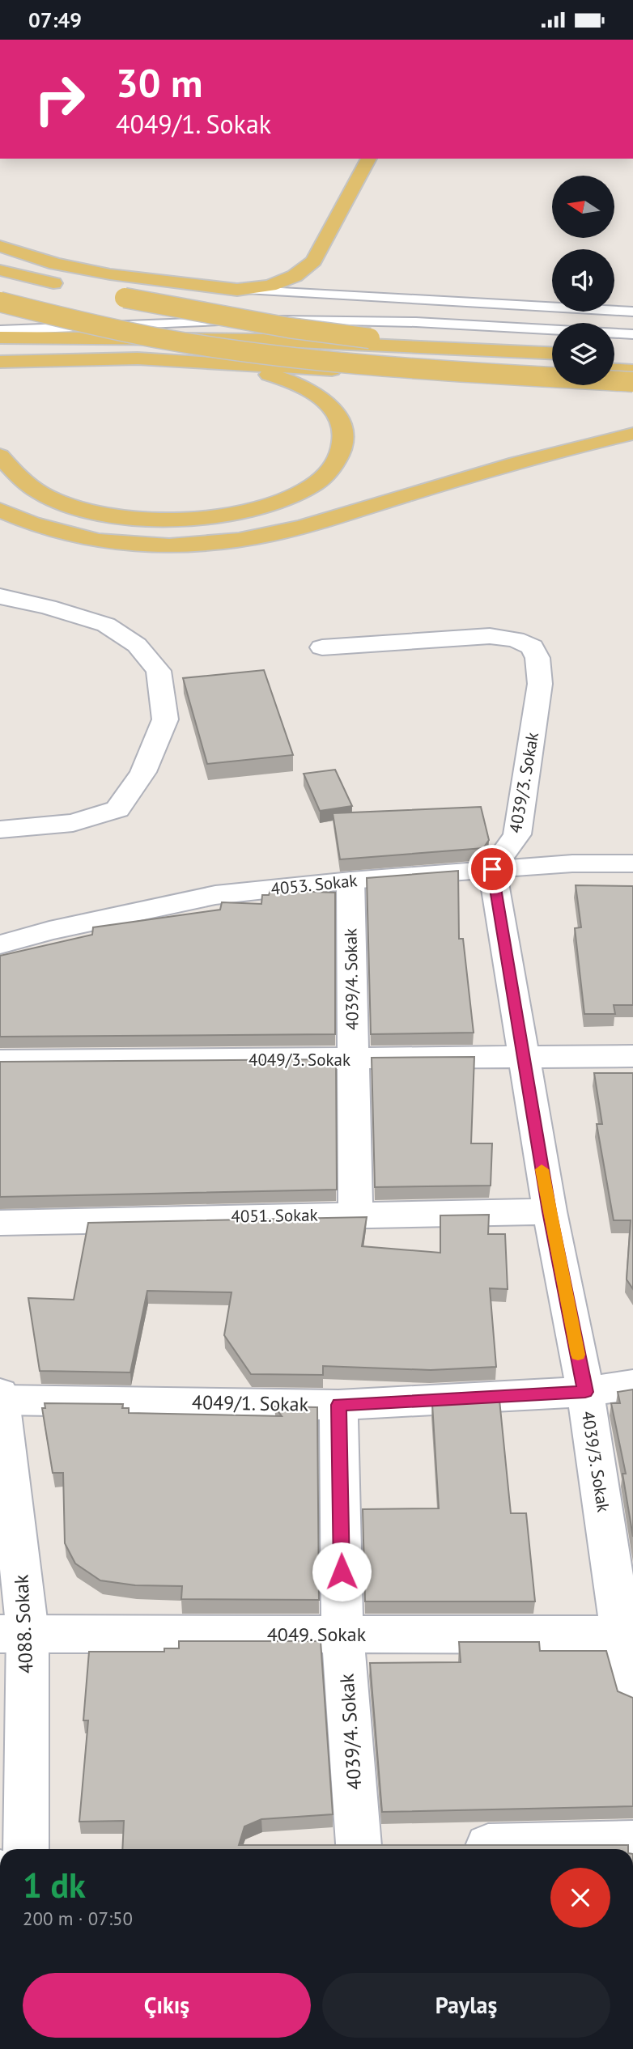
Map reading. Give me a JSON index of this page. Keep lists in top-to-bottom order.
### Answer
{
  "streets": {
    "street": [
      "4039/3. Sokak",
      "4053. Sokak",
      "4039/4. Sokak",
      "4049/3. Sokak",
      "4051. Sokak",
      "4049/1. Sokak",
      "4088. Sokak",
      "4049. Sokak"
    ]
  },
  "crossings": [
    ["4039/3. Sokak", "4053. Sokak"],
    ["4039/3. Sokak", "4049/3. Sokak"],
    ["4039/3. Sokak", "4051. Sokak"],
    ["4039/3. Sokak", "4049/1. Sokak"],
    ["4039/3. Sokak", "4049. Sokak"],
    ["4053. Sokak", "4039/4. Sokak"],
    ["4039/4. Sokak", "4049/3. Sokak"],
    ["4039/4. Sokak", "4051. Sokak"],
    ["4039/4. Sokak", "4049/1. Sokak"],
    ["4039/4. Sokak", "4049. Sokak"],
    ["4049/1. Sokak", "4088. Sokak"],
    ["4088. Sokak", "4049. Sokak"]
  ],
  "north": "left",
  "page": {
    "status": "07:49",
    "turn": ["30 m", "4049/1. Sokak"],
    "heading": ["1 dk", "200 m · 07:50"],
    "buttons": ["Çıkış", "Paylaş"]
  }
}
